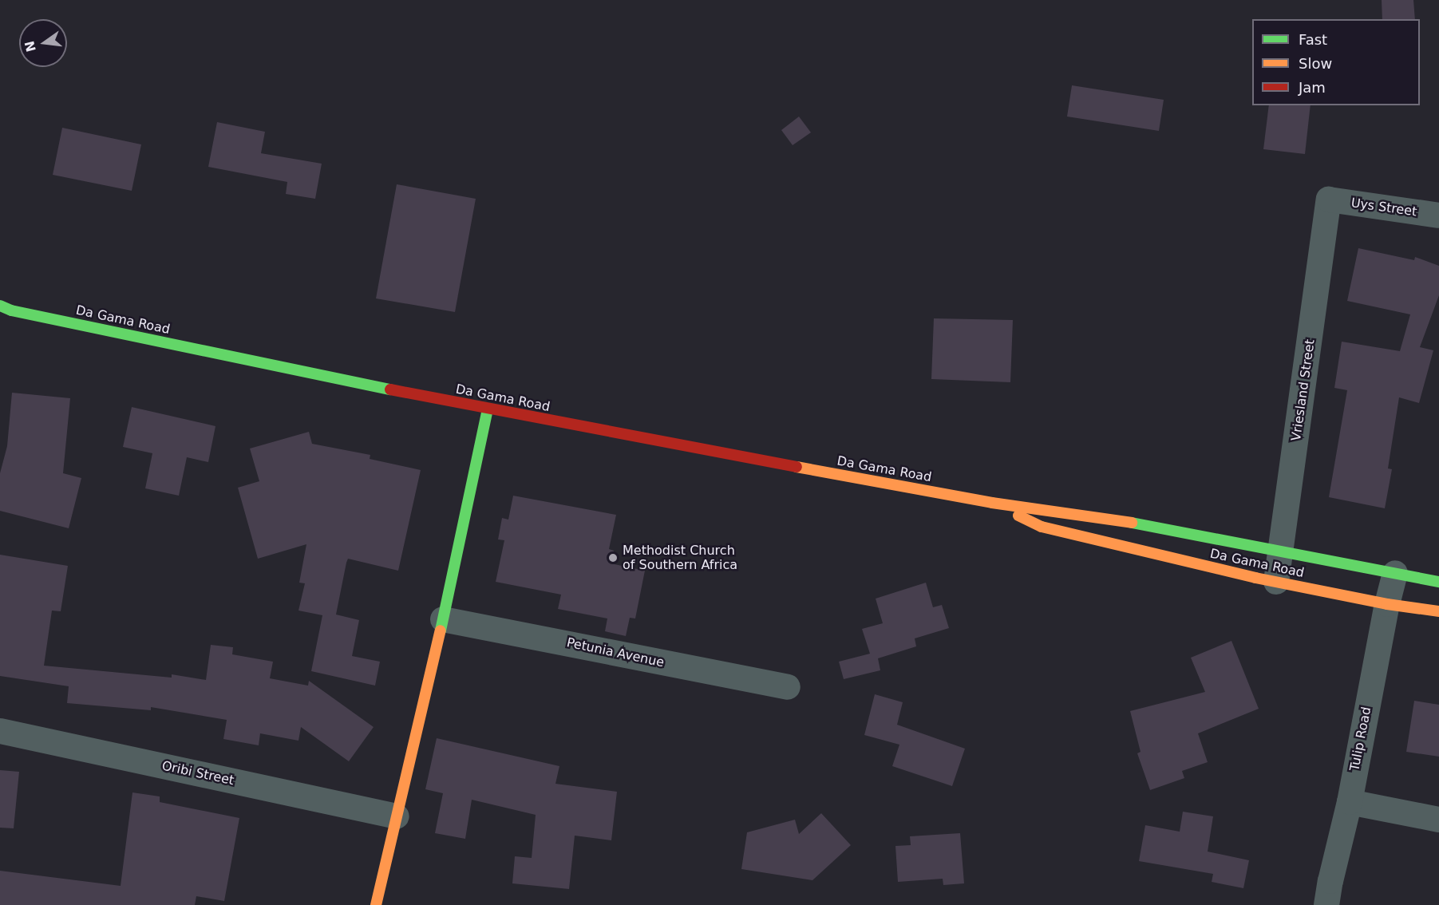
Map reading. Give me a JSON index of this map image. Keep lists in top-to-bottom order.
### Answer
{
  "streets": {
    "street": [
      "Uys Street",
      "Da Gama Road",
      "Vriesland Street",
      "Petunia Avenue",
      "Tulip Road",
      "Oribi Street"
    ]
  },
  "crossings": [
    ["Uys Street", "Vriesland Street"],
    ["Da Gama Road", "Vriesland Street"],
    ["Da Gama Road", "Tulip Road"]
  ],
  "places": ["Methodist Church of Southern Africa"],
  "legend": ["Fast", "Slow", "Jam"],
  "north": "left"
}
